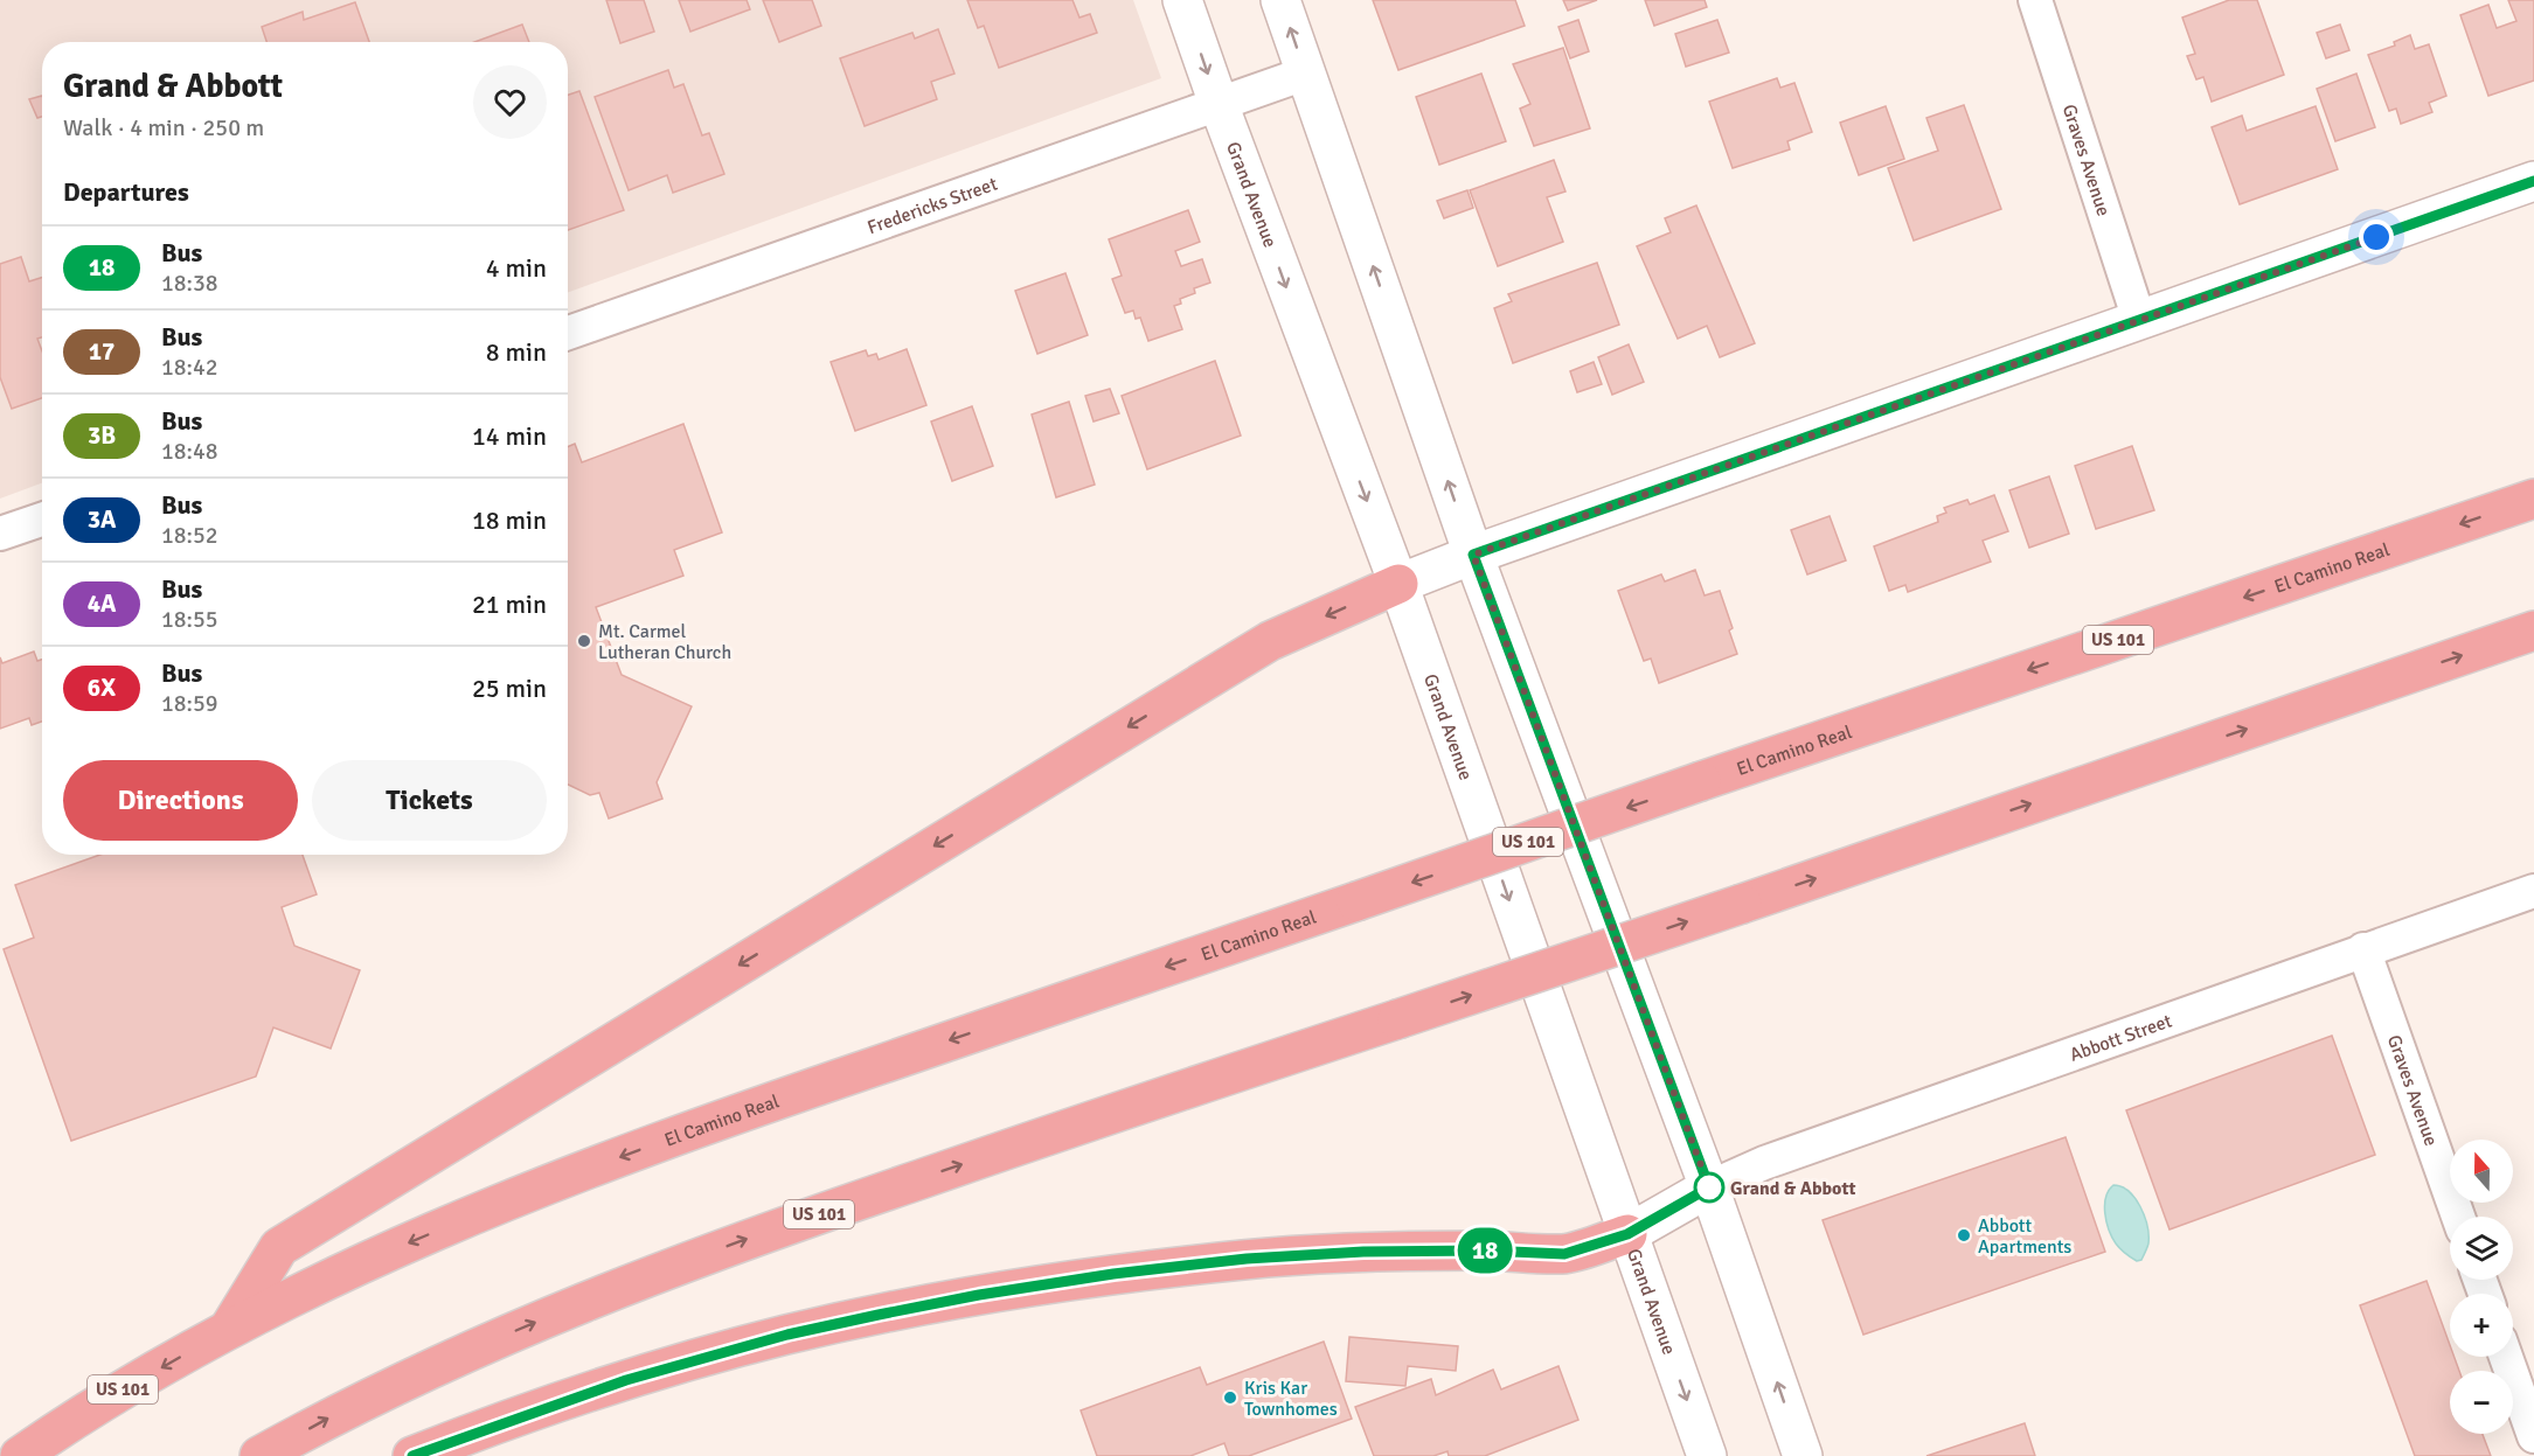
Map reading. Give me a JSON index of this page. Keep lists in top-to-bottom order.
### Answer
{
  "streets": {
    "highway": ["El Camino Real", "US 101"],
    "street": [
      "Graves Avenue",
      "Grand Avenue",
      "Fredericks Street",
      "Abbott Street"
    ]
  },
  "crossings": [
    ["Graves Avenue", "Abbott Street"],
    ["Grand Avenue", "Fredericks Street"]
  ],
  "places": [
    "Mt. Carmel Lutheran Church",
    "Grand & Abbott",
    "Abbott Apartments",
    "Kris Kar Townhomes"
  ],
  "lines": ["bus line 18"],
  "north": "top",
  "page": {
    "on_map": "18",
    "heading": [
      ["Grand & Abbott", "Walk · 4 min · 250 m"],
      "Departures"
    ],
    "list": [
      {
        "mark": "18",
        "name": "Bus",
        "note": "18:38",
        "value": "4 min"
      },
      {
        "mark": "17",
        "name": "Bus",
        "note": "18:42",
        "value": "8 min"
      },
      {
        "mark": "3B",
        "name": "Bus",
        "note": "18:48",
        "value": "14 min"
      },
      {
        "mark": "3A",
        "name": "Bus",
        "note": "18:52",
        "value": "18 min"
      },
      {
        "mark": "4A",
        "name": "Bus",
        "note": "18:55",
        "value": "21 min"
      },
      {
        "mark": "6X",
        "name": "Bus",
        "note": "18:59",
        "value": "25 min"
      }
    ],
    "buttons": ["Directions", "Tickets"],
    "map_buttons": ["+", "−"]
  }
}
